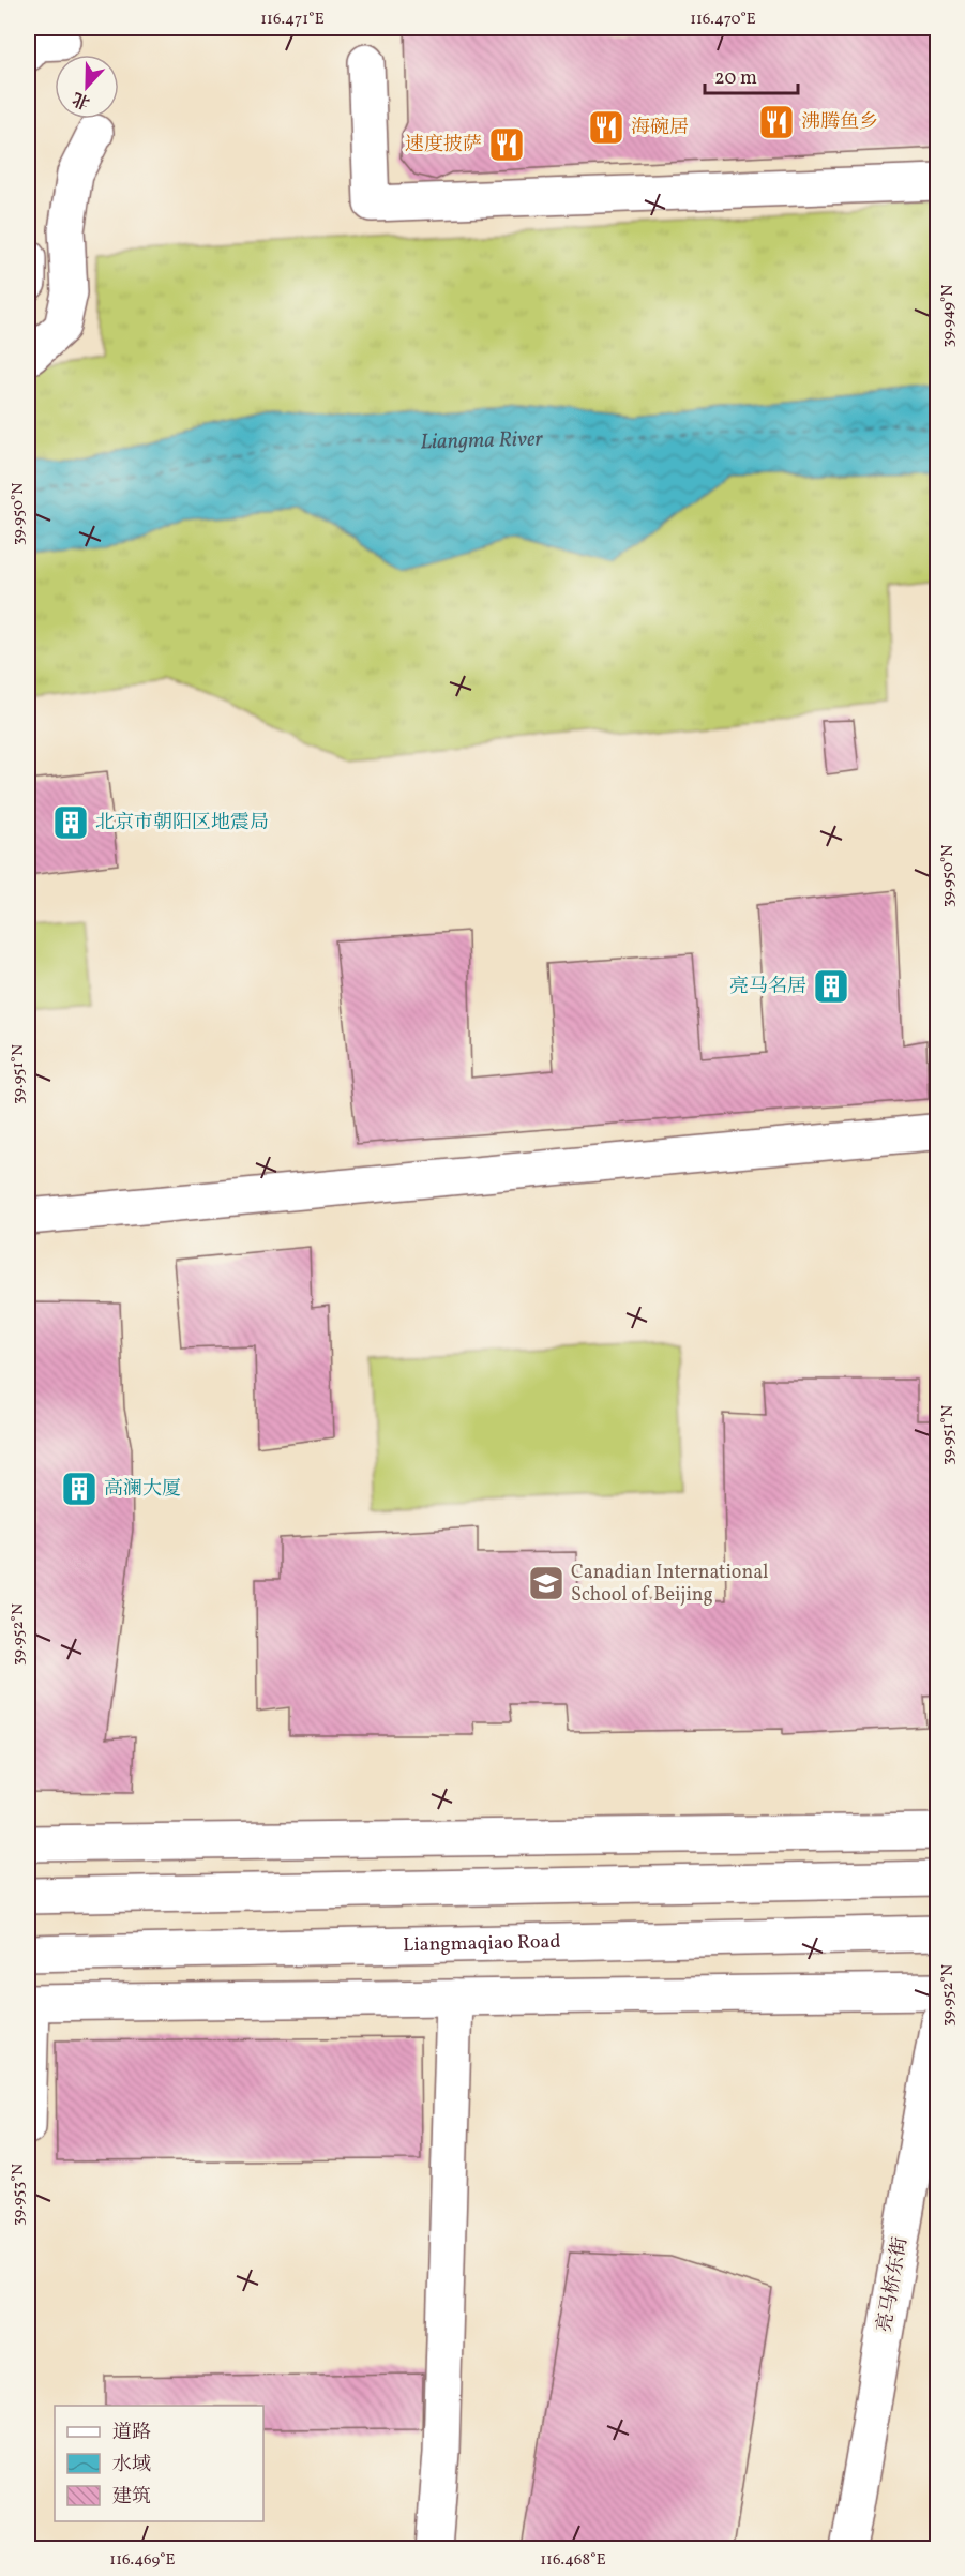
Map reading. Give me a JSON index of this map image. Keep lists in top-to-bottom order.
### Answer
{
  "streets": {
    "street": ["Liangmaqiao Road", "亮马桥东街"]
  },
  "water": ["Liangma River"],
  "places": {
    "restaurant": ["沸腾鱼乡", "海碗居", "速度披萨"],
    "building": ["北京市朝阳区地震局", "亮马名居", "高澜大厦"],
    "school or university": ["Canadian International School of Beijing"]
  },
  "legend": ["道路", "水域", "建筑"],
  "scale_bar": "20 m",
  "north": "bottom",
  "coordinates": [
    "116.471°E",
    "116.470°E",
    "39.949°N",
    "39.950°N",
    "39.951°N",
    "39.952°N",
    "39.953°N",
    "116.469°E",
    "116.468°E"
  ]
}
